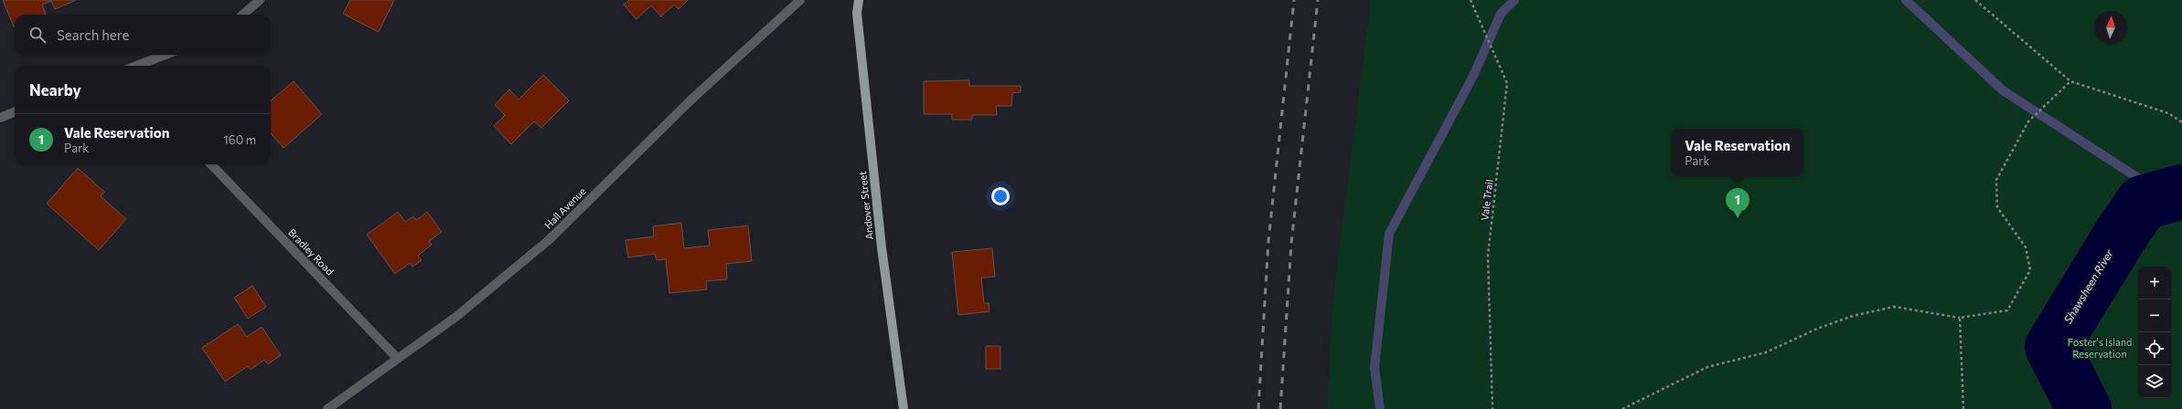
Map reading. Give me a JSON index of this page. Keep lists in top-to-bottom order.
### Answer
{
  "streets": {
    "main road": ["Andover Street"],
    "street": ["Hall Avenue", "Bradley Road"],
    "path": ["Vale Trail"]
  },
  "crossings": [
    ["Hall Avenue", "Bradley Road"]
  ],
  "water": ["Shawsheen River"],
  "parks": ["Foster's Island Reservation"],
  "north": "top",
  "page": {
    "search": "Search here",
    "heading": "Nearby",
    "list": [
      {
        "mark": "1",
        "name": "Vale Reservation",
        "note": "Park",
        "value": "160 m"
      }
    ],
    "popup": ["Vale Reservation", "Park"],
    "pins": "1",
    "map_buttons": ["+", "−"]
  }
}
